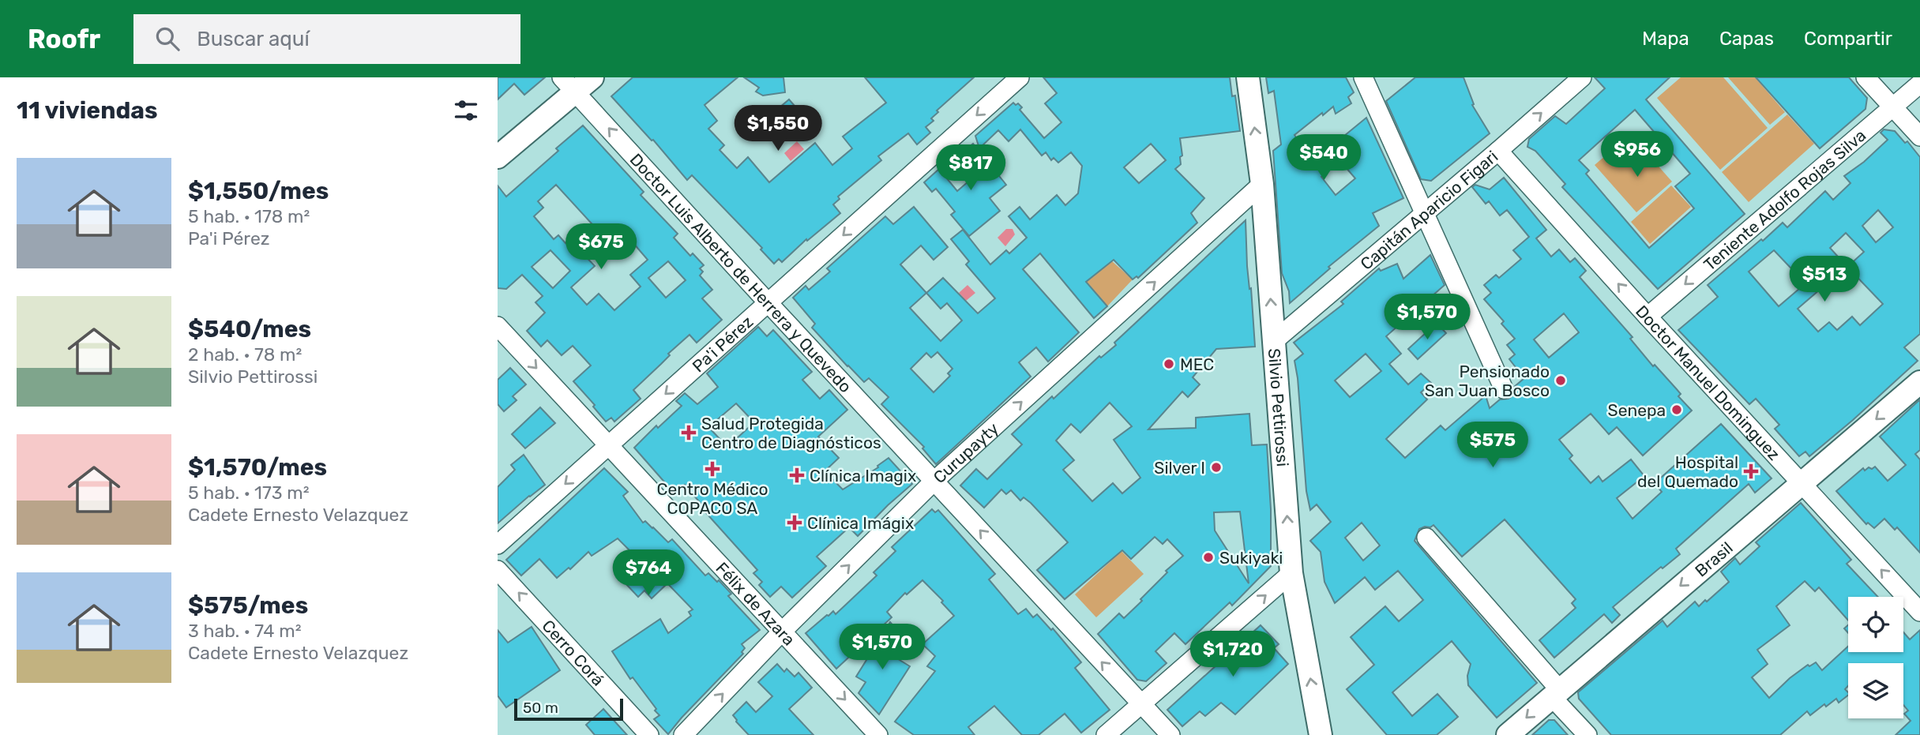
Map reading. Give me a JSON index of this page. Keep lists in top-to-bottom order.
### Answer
{
  "streets": {
    "main road": ["Silvio Pettirossi", "Brasil"],
    "street": [
      "Teniente Adolfo Rojas Silva",
      "Capitán Aparicio Figari",
      "Doctor Luis Alberto de Herrera y Quevedo",
      "Pa'i Pérez",
      "Doctor Manuel Dominguez",
      "Curupayty",
      "Félix de Azara",
      "Cerro Corá"
    ]
  },
  "crossings": [
    ["Teniente Adolfo Rojas Silva", "Doctor Manuel Dominguez"],
    ["Capitán Aparicio Figari", "Doctor Manuel Dominguez"],
    ["Capitán Aparicio Figari", "Silvio Pettirossi"],
    ["Doctor Luis Alberto de Herrera y Quevedo", "Pa'i Pérez"],
    ["Doctor Luis Alberto de Herrera y Quevedo", "Curupayty"],
    ["Pa'i Pérez", "Félix de Azara"],
    ["Doctor Manuel Dominguez", "Brasil"],
    ["Silvio Pettirossi", "Curupayty"],
    ["Curupayty", "Félix de Azara"]
  ],
  "one_way": [
    "Teniente Adolfo Rojas Silva",
    "Doctor Luis Alberto de Herrera y Quevedo",
    "Pa'i Pérez",
    "Silvio Pettirossi",
    "Curupayty",
    "Brasil",
    "Félix de Azara",
    "Cerro Corá"
  ],
  "places": {
    "other": [
      "MEC",
      "Pensionado San Juan Bosco",
      "Senepa",
      "Silver I",
      "Sukiyaki"
    ],
    "health": [
      "Salud Protegida Centro de Diagnósticos",
      "Centro Médico COPACO SA",
      "Hospital del Quemado",
      "Clínica Imagix",
      "Clínica Imágix"
    ]
  },
  "scale_bar": "50 m",
  "page": {
    "header": "Roofr",
    "search": "Buscar aquí",
    "nav": ["Mapa", "Capas", "Compartir"],
    "heading": "11 viviendas",
    "price": [
      "$1,550",
      "$956",
      "$540",
      "$817",
      "$675",
      "$513",
      "$1,570",
      "$575",
      "$764",
      "$1,570",
      "$1,720"
    ],
    "list": [
      {
        "name": "$1,550/mes",
        "note": "5 hab. · 178 m² · Pa'i Pérez"
      },
      {
        "name": "$540/mes",
        "note": "2 hab. · 78 m² · Silvio Pettirossi"
      },
      {
        "name": "$1,570/mes",
        "note": "5 hab. · 173 m² · Cadete Ernesto Velazquez"
      },
      {
        "name": "$575/mes",
        "note": "3 hab. · 74 m² · Cadete Ernesto Velazquez"
      }
    ],
    "scale": "50 m"
  }
}
